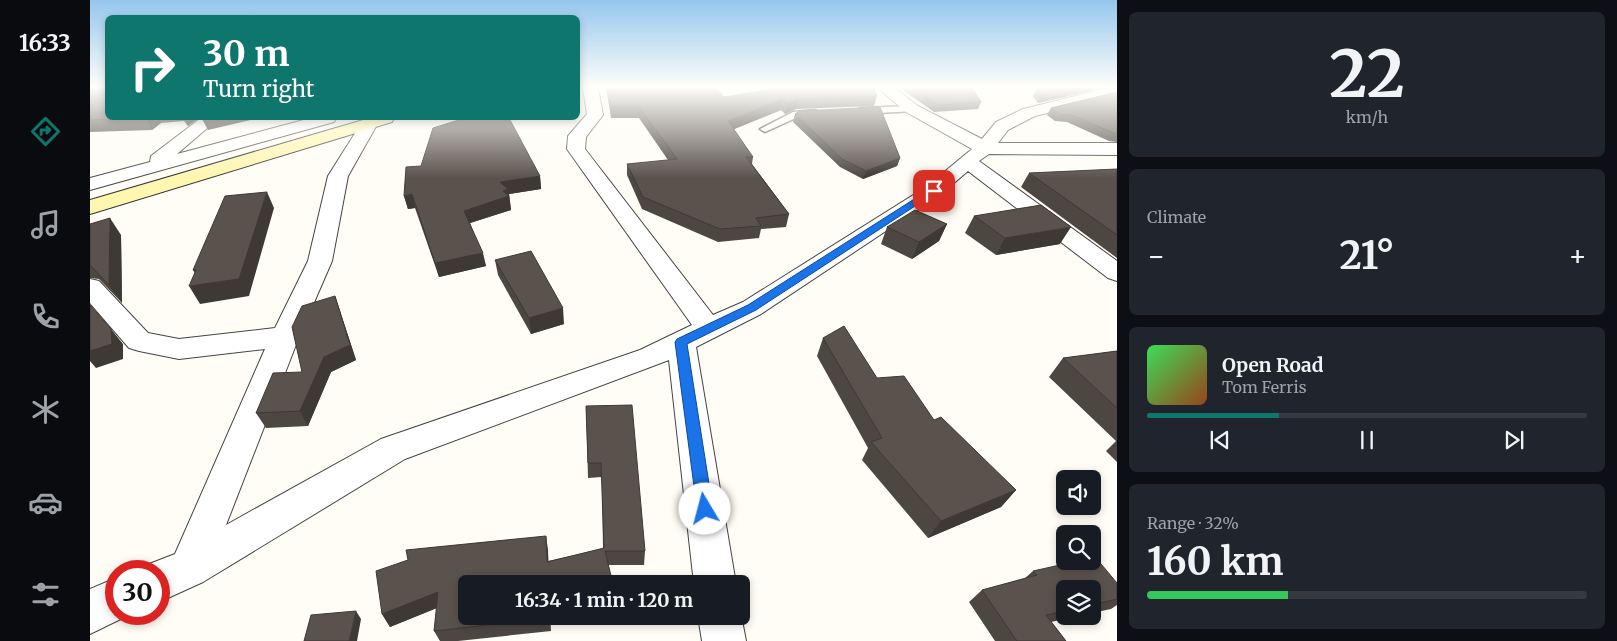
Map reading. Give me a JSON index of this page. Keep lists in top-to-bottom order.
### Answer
{
  "page": {
    "tabs": "16:33",
    "tile": [
      ["22", "km/h"],
      "Climate",
      ["Range · 32%", "160 km"]
    ],
    "turn": ["30 m", "Turn right"],
    "heat": ["−", "21°", "+"],
    "song": ["Open Road", "Tom Ferris"],
    "limit": "30",
    "trip": "16:34 · 1 min · 120 m"
  }
}
